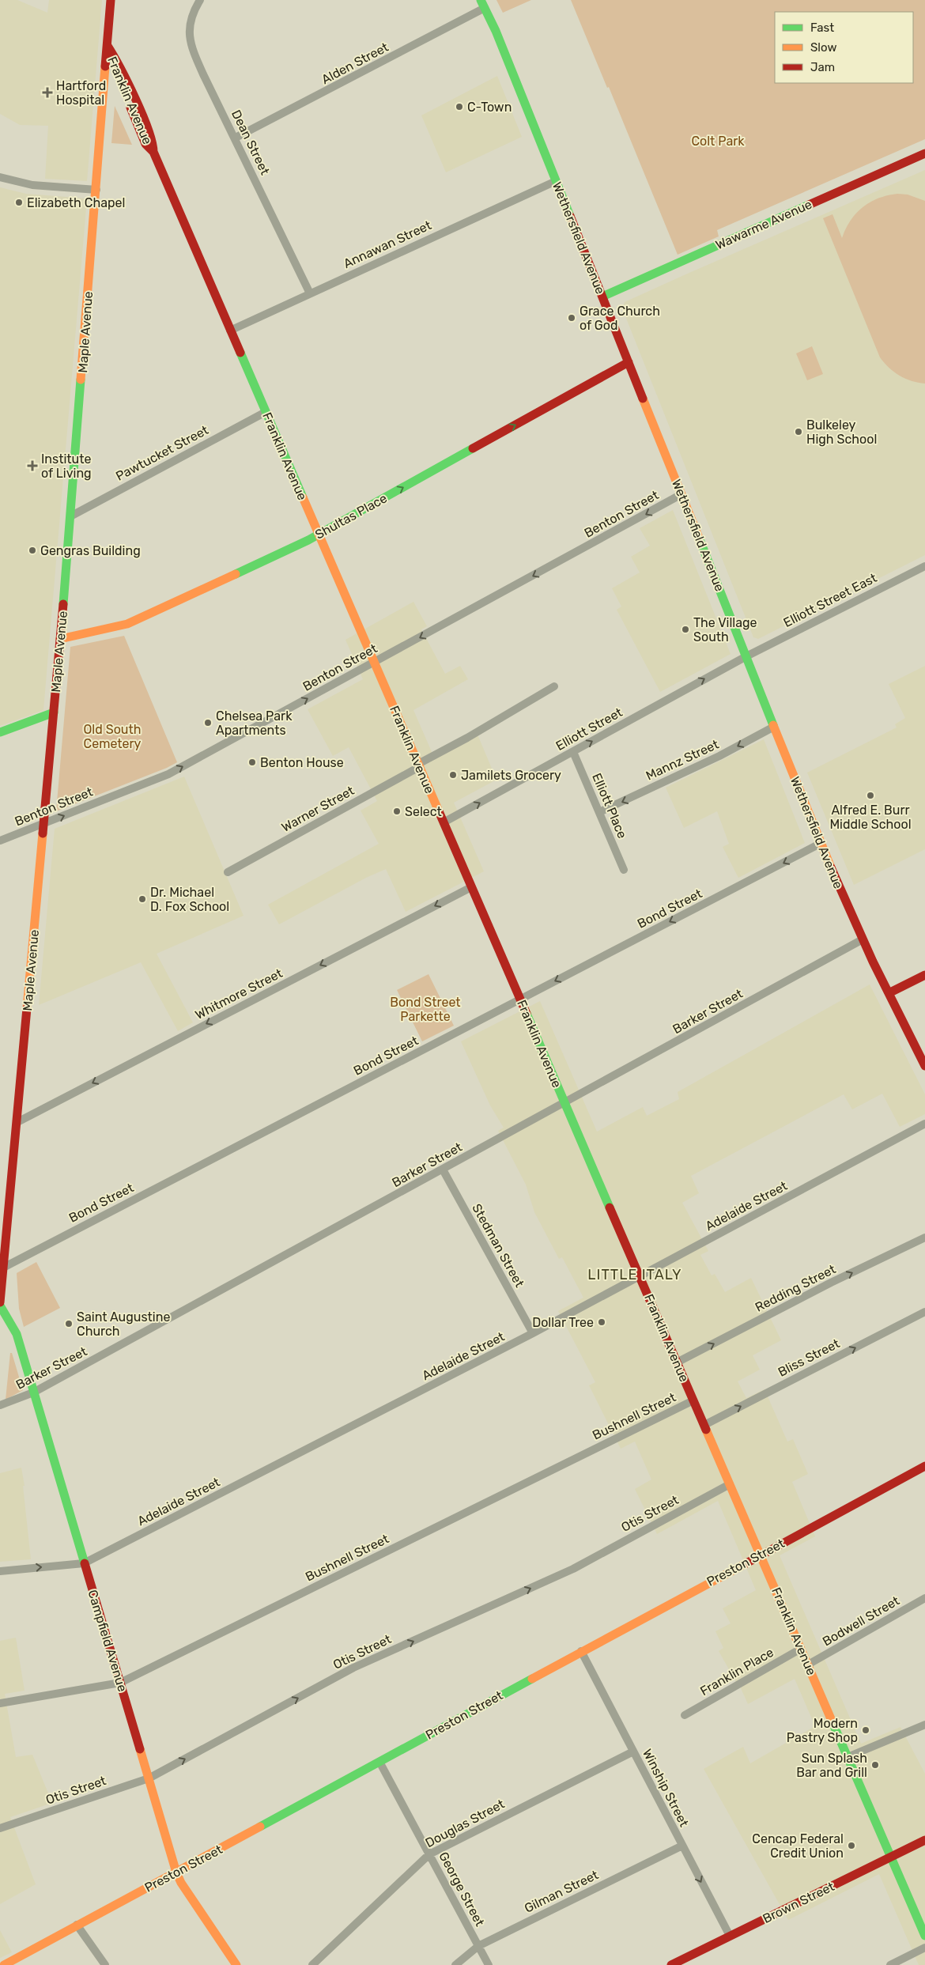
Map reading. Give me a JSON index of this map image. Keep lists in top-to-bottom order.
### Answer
{
  "streets": {
    "main road": [
      "Franklin Avenue",
      "Wawarme Avenue",
      "Wethersfield Avenue",
      "Maple Avenue",
      "Shultas Place",
      "Preston Street",
      "Campfield Avenue",
      "Brown Street"
    ],
    "street": [
      "Alden Street",
      "Dean Street",
      "Annawan Street",
      "Pawtucket Street",
      "Benton Street",
      "Elliott Street East",
      "Elliott Street",
      "Mannz Street",
      "Elliott Place",
      "Warner Street",
      "Bond Street",
      "Whitmore Street",
      "Barker Street",
      "Adelaide Street",
      "Stedman Street",
      "Redding Street",
      "Bliss Street",
      "Bushnell Street",
      "Otis Street",
      "Bodwell Street",
      "Franklin Place",
      "Winship Street",
      "Douglas Street",
      "George Street",
      "Gilman Street"
    ]
  },
  "crossings": [
    ["Alden Street", "Dean Street"],
    ["Alden Street", "Wethersfield Avenue"],
    ["Franklin Avenue", "Annawan Street"],
    ["Franklin Avenue", "Maple Avenue"],
    ["Franklin Avenue", "Pawtucket Street"],
    ["Franklin Avenue", "Benton Street"],
    ["Franklin Avenue", "Shultas Place"],
    ["Franklin Avenue", "Elliott Street"],
    ["Franklin Avenue", "Warner Street"],
    ["Franklin Avenue", "Bond Street"],
    ["Franklin Avenue", "Whitmore Street"],
    ["Franklin Avenue", "Barker Street"],
    ["Franklin Avenue", "Adelaide Street"],
    ["Franklin Avenue", "Redding Street"],
    ["Franklin Avenue", "Bliss Street"],
    ["Franklin Avenue", "Bushnell Street"],
    ["Franklin Avenue", "Otis Street"],
    ["Franklin Avenue", "Preston Street"],
    ["Franklin Avenue", "Bodwell Street"],
    ["Franklin Avenue", "Franklin Place"],
    ["Franklin Avenue", "Brown Street"],
    ["Dean Street", "Annawan Street"],
    ["Wawarme Avenue", "Wethersfield Avenue"],
    ["Wethersfield Avenue", "Annawan Street"],
    ["Wethersfield Avenue", "Benton Street"],
    ["Wethersfield Avenue", "Shultas Place"],
    ["Wethersfield Avenue", "Elliott Street East"],
    ["Wethersfield Avenue", "Elliott Street"],
    ["Wethersfield Avenue", "Mannz Street"],
    ["Wethersfield Avenue", "Bond Street"],
    ["Wethersfield Avenue", "Barker Street"],
    ["Maple Avenue", "Pawtucket Street"],
    ["Maple Avenue", "Benton Street"],
    ["Maple Avenue", "Shultas Place"],
    ["Maple Avenue", "Bond Street"],
    ["Maple Avenue", "Whitmore Street"],
    ["Elliott Street East", "Elliott Street"],
    ["Elliott Street", "Elliott Place"],
    ["Mannz Street", "Elliott Place"],
    ["Barker Street", "Stedman Street"],
    ["Barker Street", "Campfield Avenue"],
    ["Adelaide Street", "Stedman Street"],
    ["Adelaide Street", "Campfield Avenue"],
    ["Bushnell Street", "Campfield Avenue"],
    ["Otis Street", "Campfield Avenue"],
    ["Preston Street", "Campfield Avenue"],
    ["Preston Street", "Winship Street"],
    ["Preston Street", "George Street"],
    ["Winship Street", "Douglas Street"],
    ["Winship Street", "Gilman Street"],
    ["Winship Street", "Brown Street"],
    ["Douglas Street", "George Street"],
    ["George Street", "Gilman Street"]
  ],
  "one_way": [
    "Shultas Place",
    "Elliott Street",
    "Mannz Street",
    "Bond Street",
    "Whitmore Street",
    "Redding Street",
    "Bliss Street",
    "Otis Street"
  ],
  "districts": ["LITTLE ITALY"],
  "parks": ["Colt Park", "Old South Cemetery", "Bond Street Parkette"],
  "places": {
    "health": ["Hartford Hospital", "Institute of Living"],
    "other": [
      "C-Town",
      "Elizabeth Chapel",
      "Grace Church of God",
      "Bulkeley High School",
      "Gengras Building",
      "The Village South",
      "Chelsea Park Apartments",
      "Benton House",
      "Jamilets Grocery",
      "Alfred E. Burr Middle School",
      "Select",
      "Dr. Michael D. Fox School",
      "Dollar Tree",
      "Saint Augustine Church",
      "Modern Pastry Shop",
      "Sun Splash Bar and Grill",
      "Cencap Federal Credit Union"
    ]
  },
  "legend": ["Fast", "Slow", "Jam"]
}
